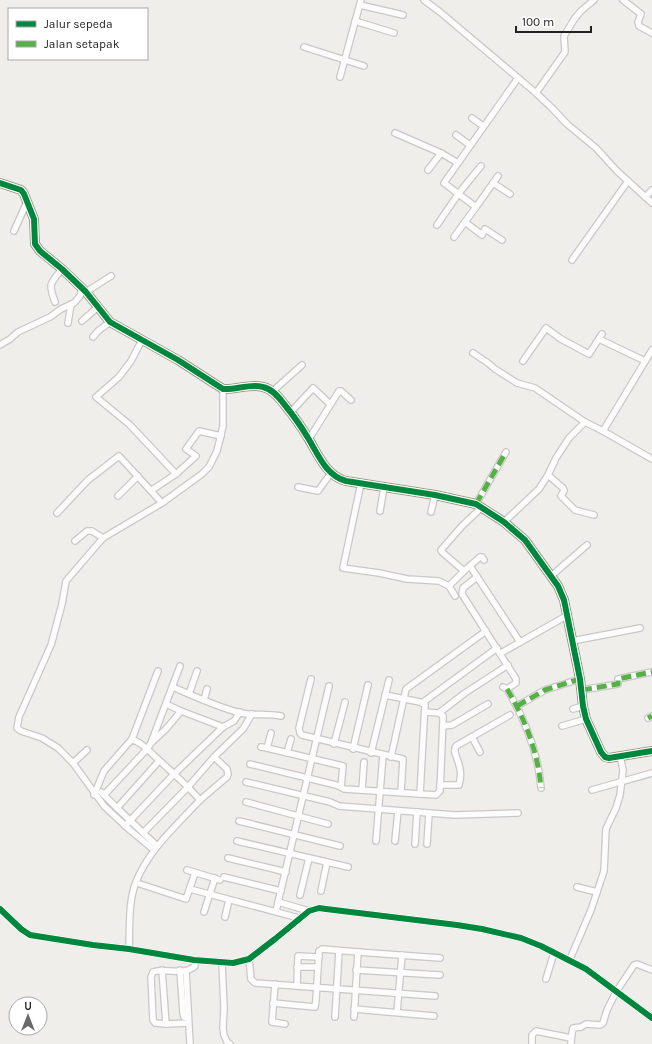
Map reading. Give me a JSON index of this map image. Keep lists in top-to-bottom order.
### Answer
{
  "legend": ["Jalur sepeda", "Jalan setapak"],
  "scale_bar": "100 m",
  "north": "top"
}
